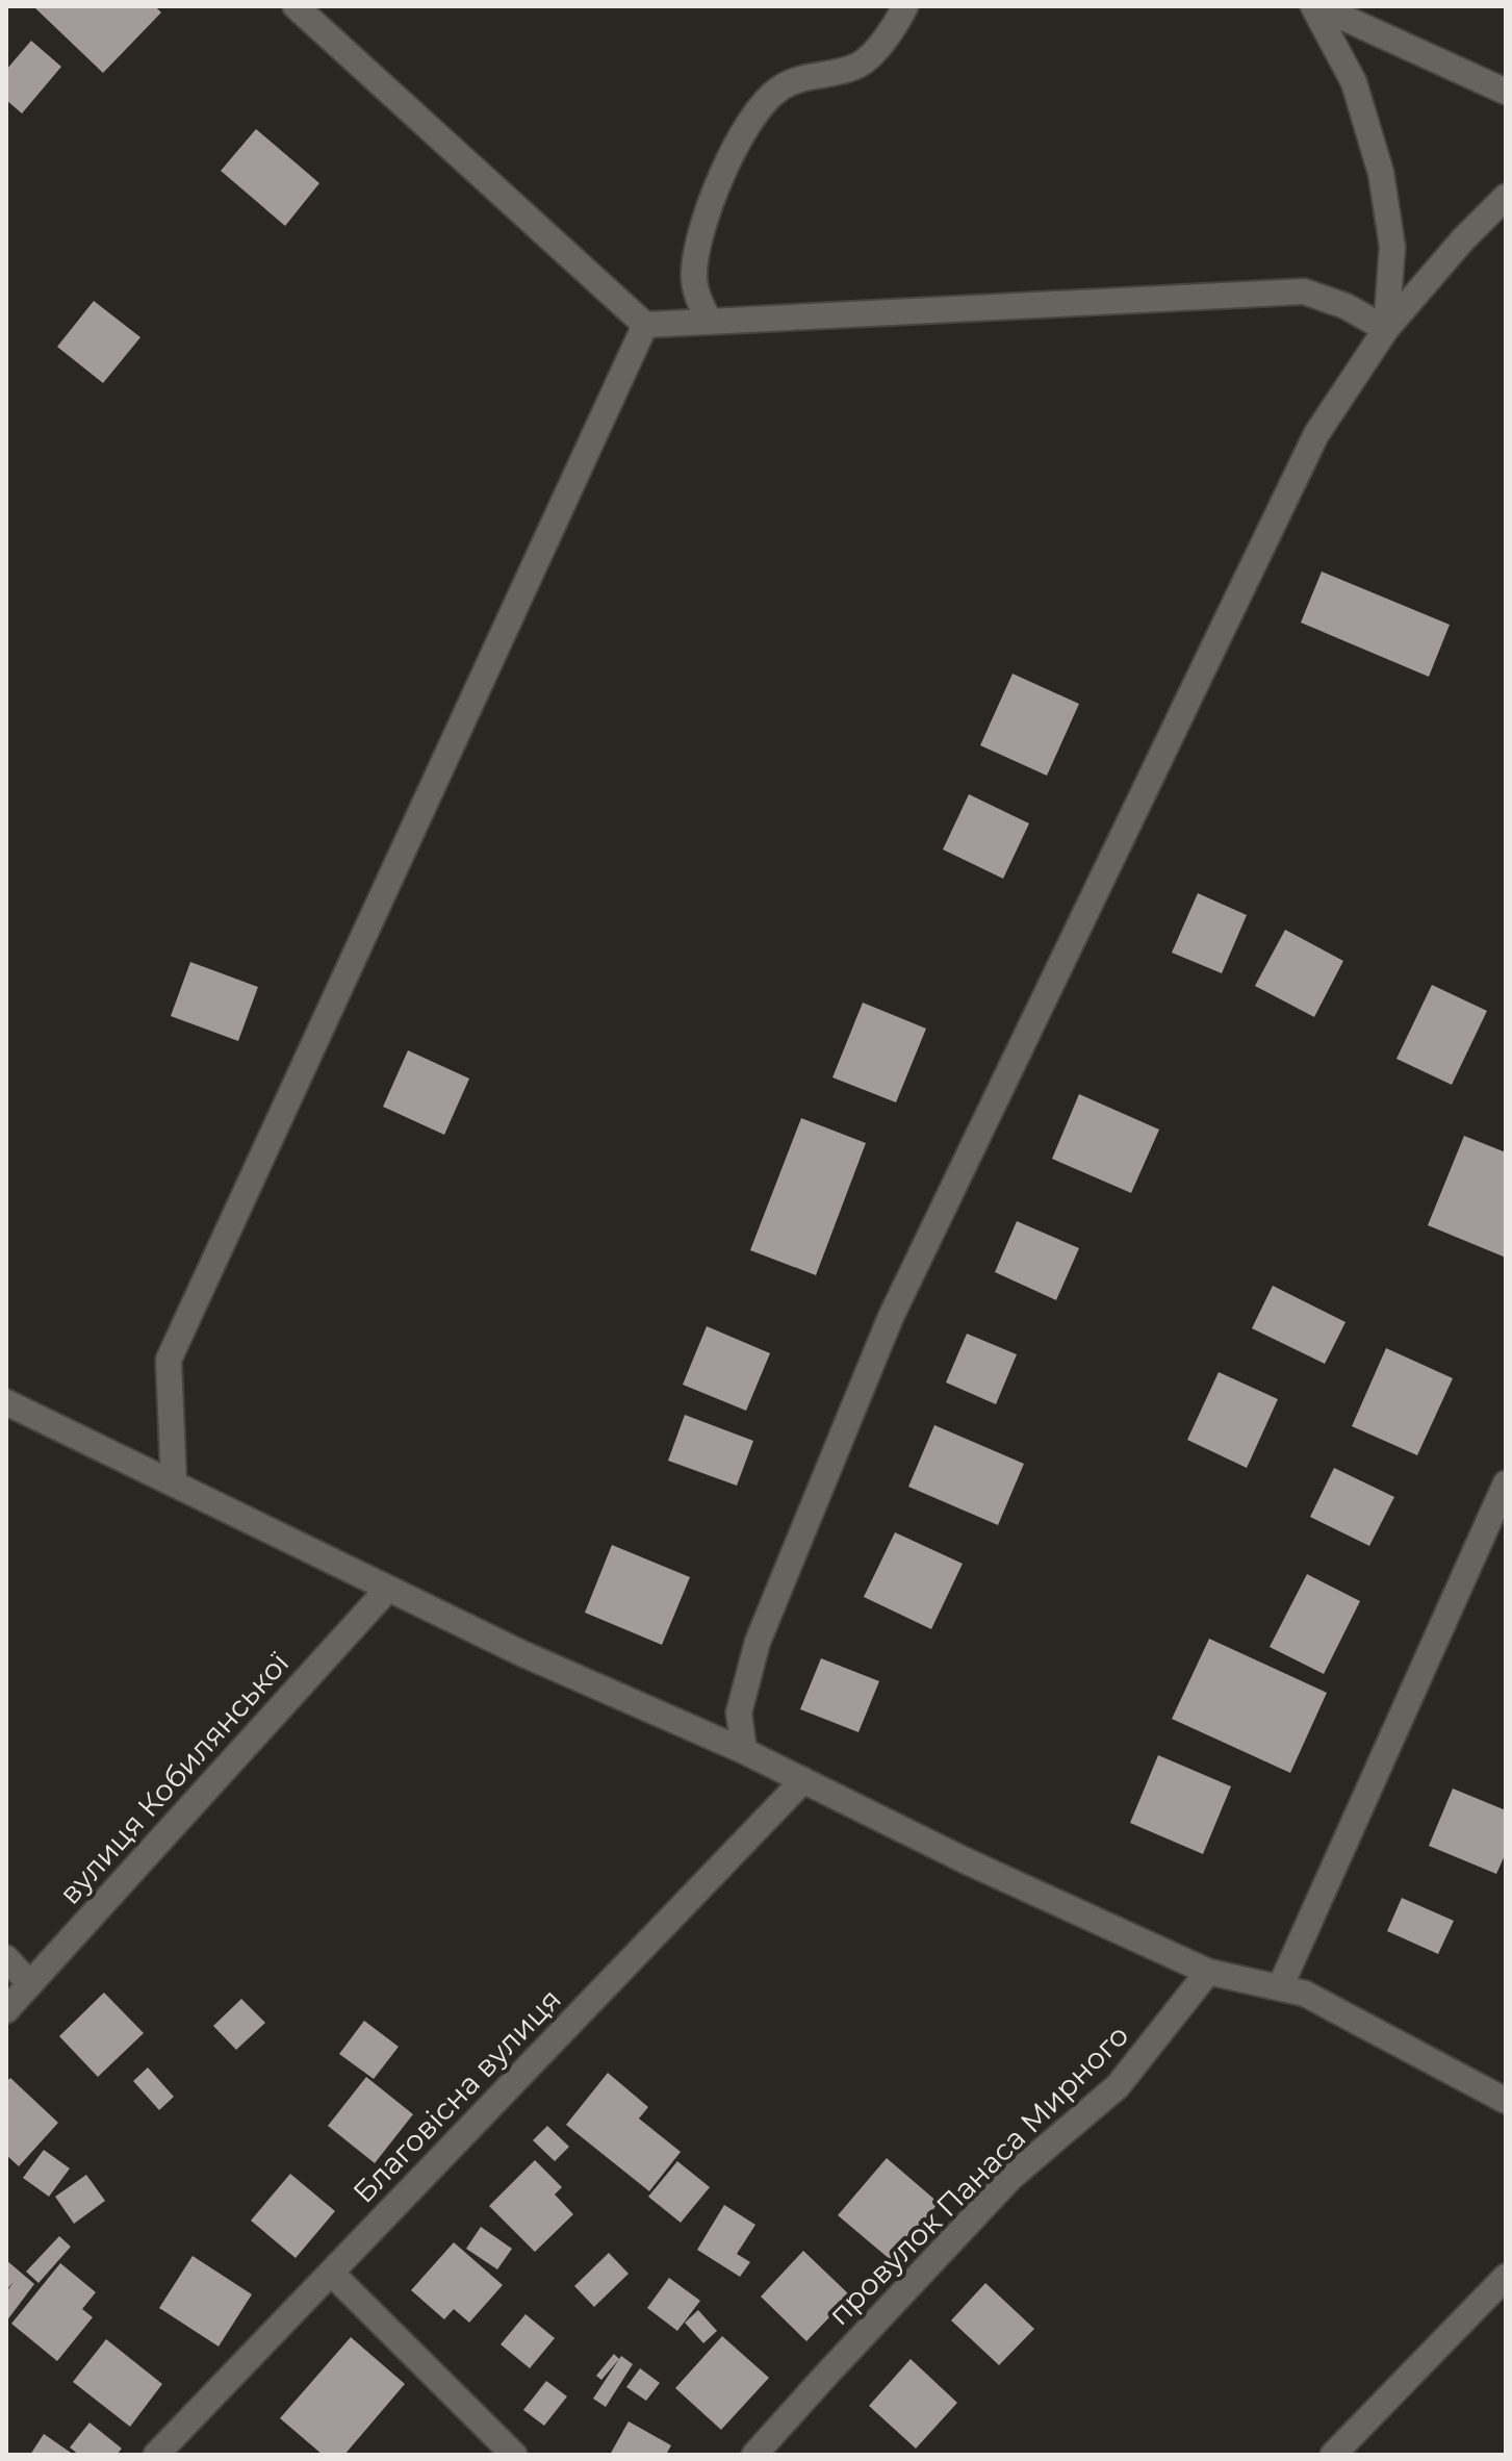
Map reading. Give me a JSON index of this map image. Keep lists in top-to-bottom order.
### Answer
{
  "streets": {
    "street": ["вулиця Кобилянської", "Благовісна вулиця", "провулок Панаса Мирного"]
  }
}
